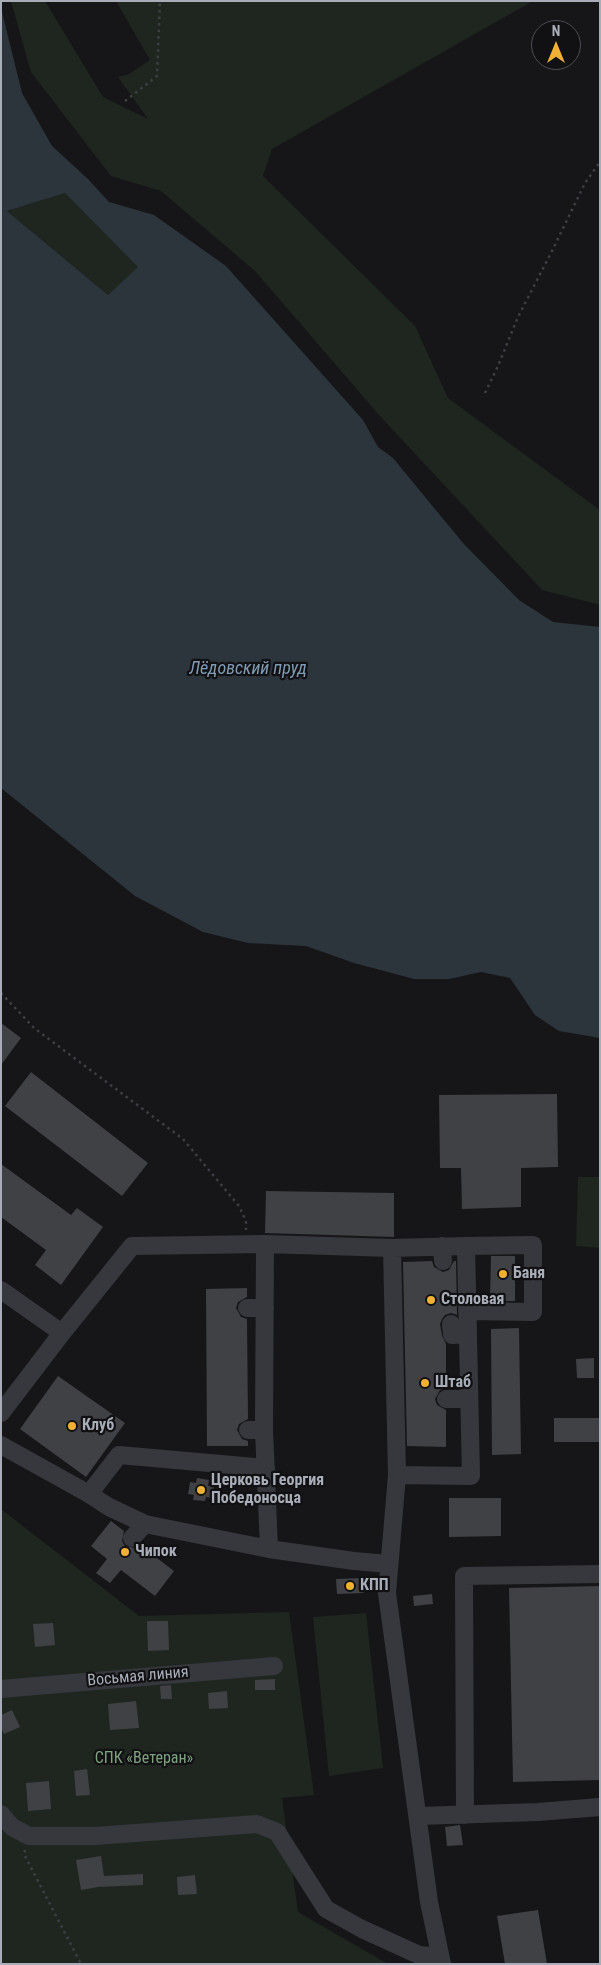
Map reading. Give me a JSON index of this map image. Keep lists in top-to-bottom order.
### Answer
{
  "streets": {
    "street": ["Восьмая линия"]
  },
  "water": ["Лёдовский пруд"],
  "parks": ["СПК «Ветеран»"],
  "places": [
    "Баня",
    "Столовая",
    "Штаб",
    "Клуб",
    "Церковь Георгия Победоносца",
    "Чипок",
    "КПП"
  ],
  "north": "top"
}
